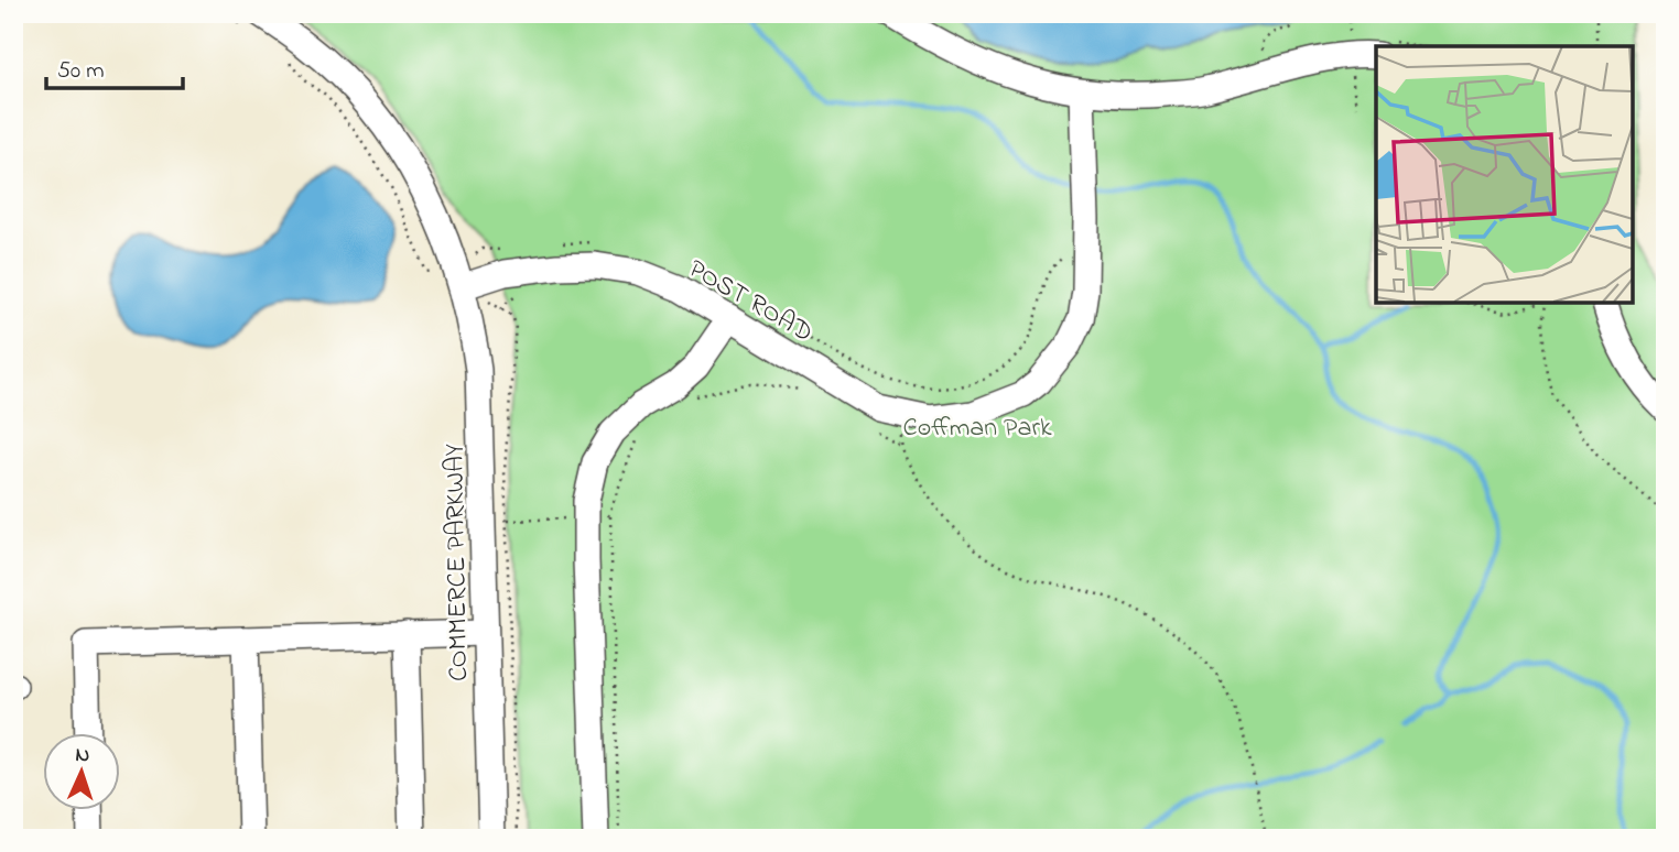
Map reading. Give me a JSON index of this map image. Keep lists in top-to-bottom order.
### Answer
{
  "streets": {
    "street": ["POST ROAD", "COMMERCE PARKWAY"]
  },
  "crossings": [
    ["POST ROAD", "COMMERCE PARKWAY"]
  ],
  "parks": ["Coffman Park"],
  "scale_bar": "50 m",
  "north": "top"
}
